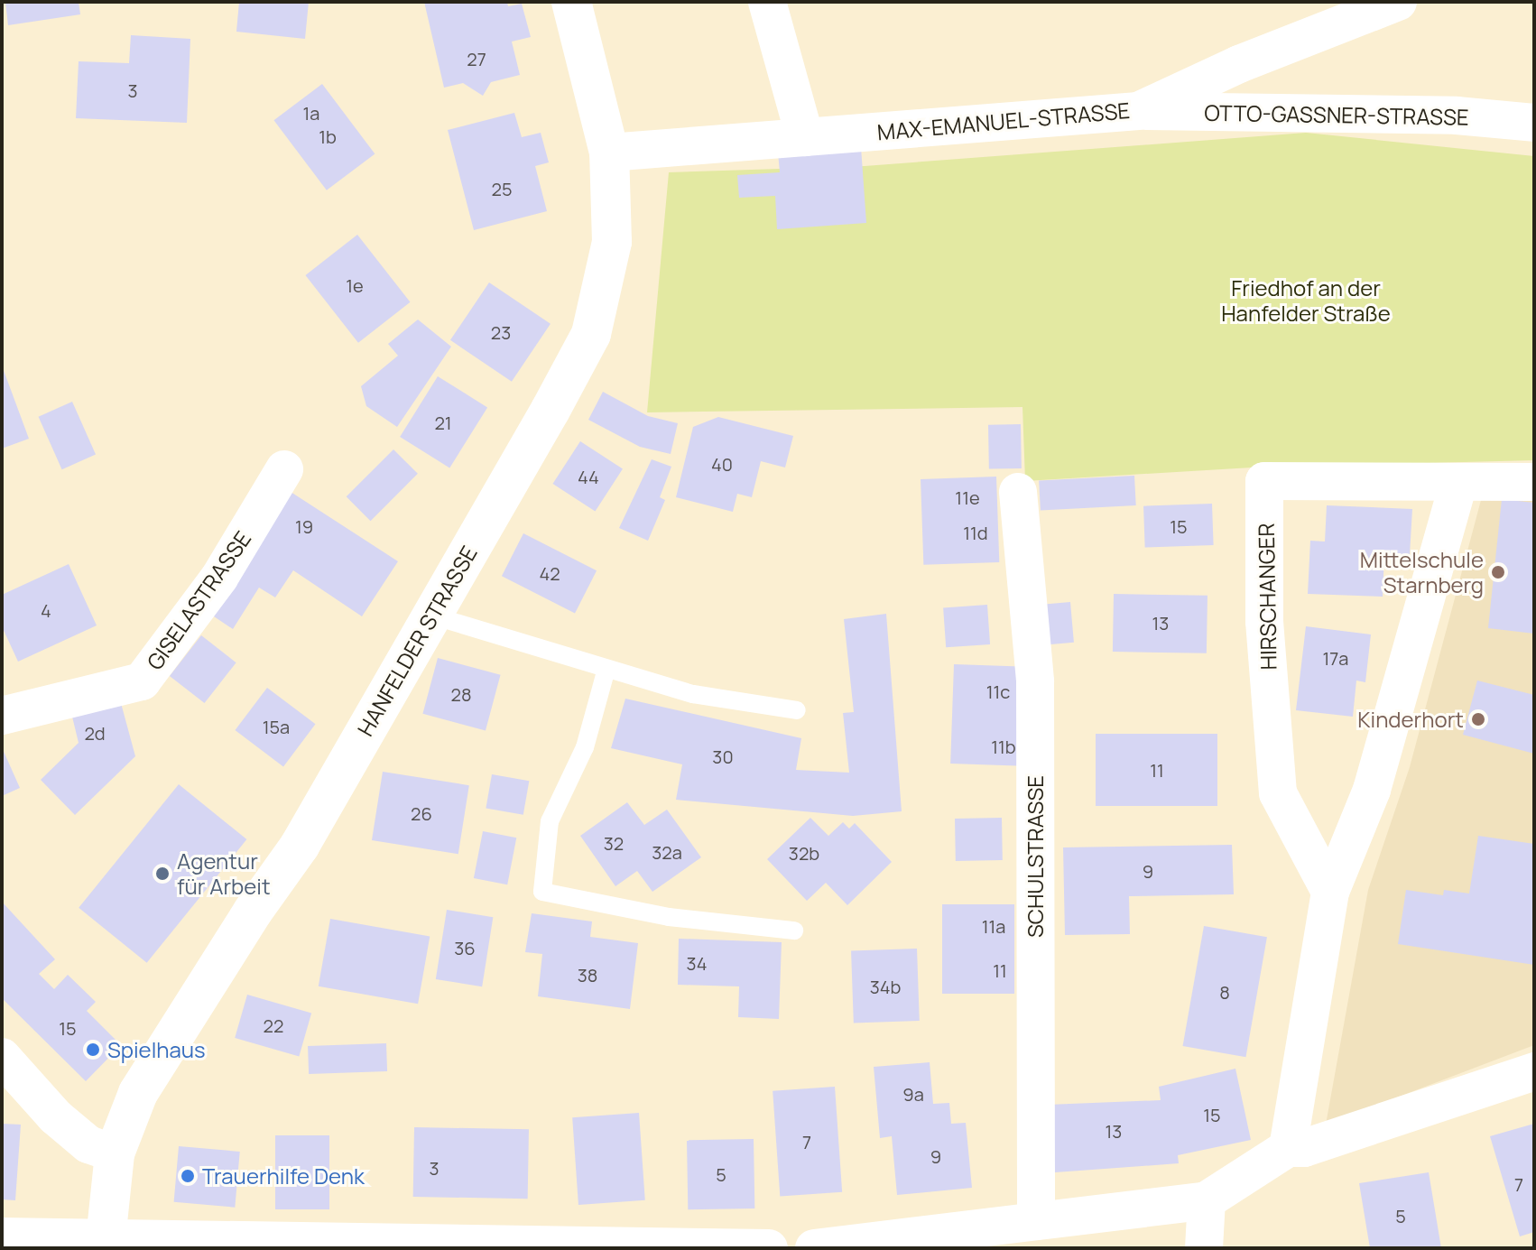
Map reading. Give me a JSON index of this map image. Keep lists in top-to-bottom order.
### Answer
{
  "streets": {
    "street": [
      "OTTO-GASSNER-STRASSE",
      "MAX-EMANUEL-STRASSE",
      "HIRSCHANGER",
      "GISELASTRASSE",
      "HANFELDER STRASSE",
      "SCHULSTRASSE"
    ]
  },
  "crossings": [
    ["OTTO-GASSNER-STRASSE", "MAX-EMANUEL-STRASSE"],
    ["MAX-EMANUEL-STRASSE", "HANFELDER STRASSE"]
  ],
  "parks": ["Friedhof an der Hanfelder Straße"],
  "places": [
    "Mittelschule Starnberg",
    "Kinderhort",
    "Agentur für Arbeit",
    "Spielhaus",
    "Trauerhilfe Denk"
  ],
  "house_numbers": [
    "27",
    "3",
    "1a",
    "1b",
    "25",
    "1e",
    "23",
    "21",
    "40",
    "44",
    "11e",
    "19",
    "15",
    "11d",
    "42",
    "4",
    "13",
    "17a",
    "11c",
    "28",
    "15a",
    "2d",
    "11b",
    "30",
    "11",
    "26",
    "32",
    "32a",
    "32b",
    "9",
    "11a",
    "36",
    "34",
    "11",
    "38",
    "34b",
    "8",
    "22",
    "15",
    "9a",
    "15",
    "13",
    "7",
    "9",
    "3",
    "5",
    "7",
    "5"
  ]
}
